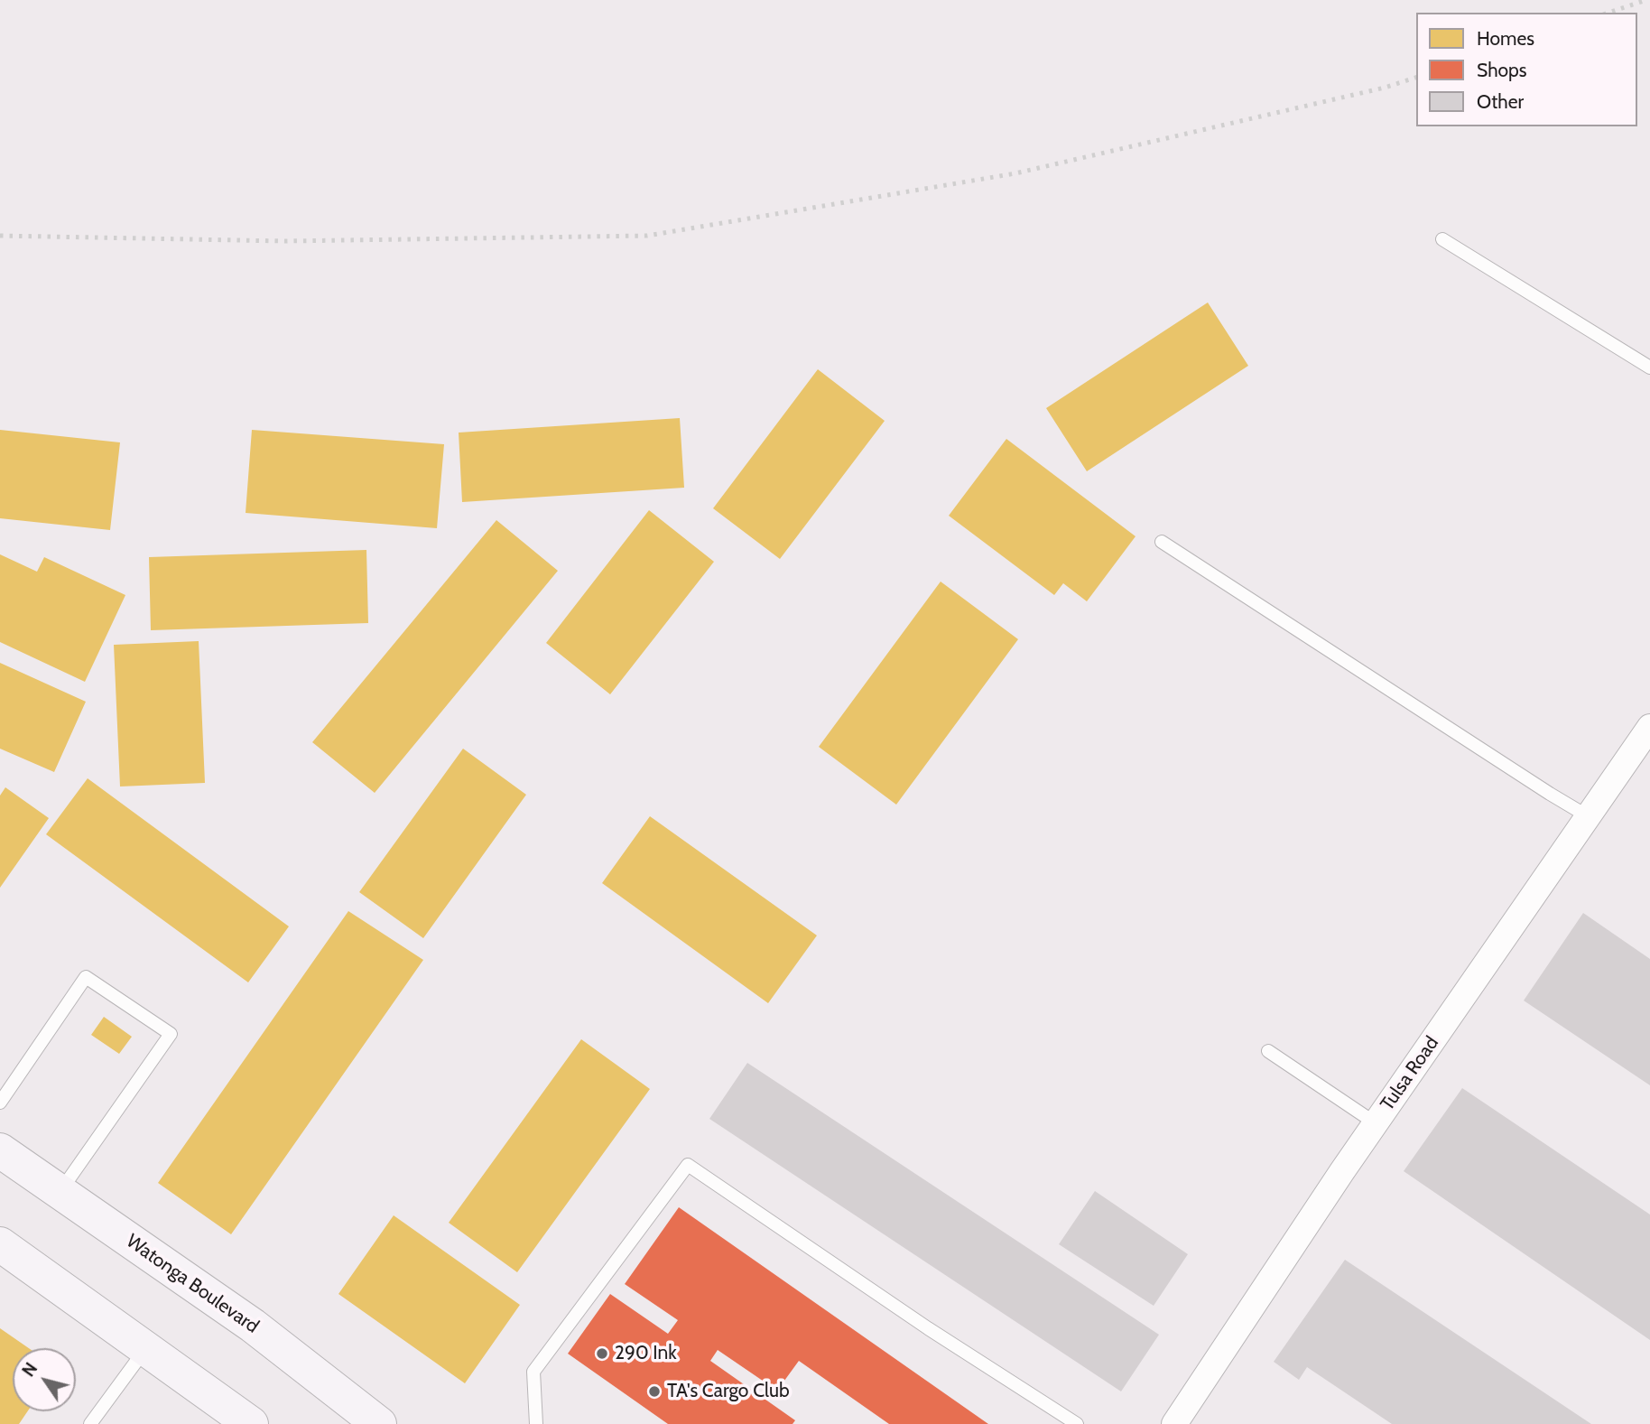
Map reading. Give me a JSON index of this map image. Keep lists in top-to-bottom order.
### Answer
{
  "streets": {
    "main road": ["Watonga Boulevard"],
    "street": ["Tulsa Road"]
  },
  "places": ["290 Ink", "TA's Cargo Club"],
  "legend": ["Homes", "Shops", "Other"],
  "north": "top left"
}
